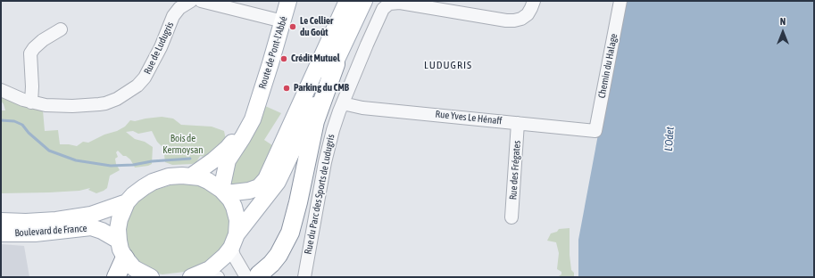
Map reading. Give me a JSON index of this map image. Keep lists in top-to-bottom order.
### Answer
{
  "streets": {
    "main road": ["Route de Pont-l'Abbé", "Boulevard de France"],
    "street": [
      "Rue de Ludugris",
      "Chemin du Halage",
      "Rue Yves Le Hénaff",
      "Rue des Frégates",
      "Rue du Parc des Sports de Ludugris"
    ]
  },
  "crossings": [
    ["Chemin du Halage", "Rue Yves Le Hénaff"],
    ["Rue Yves Le Hénaff", "Rue des Frégates"],
    ["Rue Yves Le Hénaff", "Rue du Parc des Sports de Ludugris"]
  ],
  "districts": ["LUDUGRIS"],
  "water": ["L'Odet"],
  "parks": ["Bois de Kermoysan"],
  "places": ["Le Cellier du Goût", "Crédit Mutuel", "Parking du CMB"],
  "north": "top"
}
